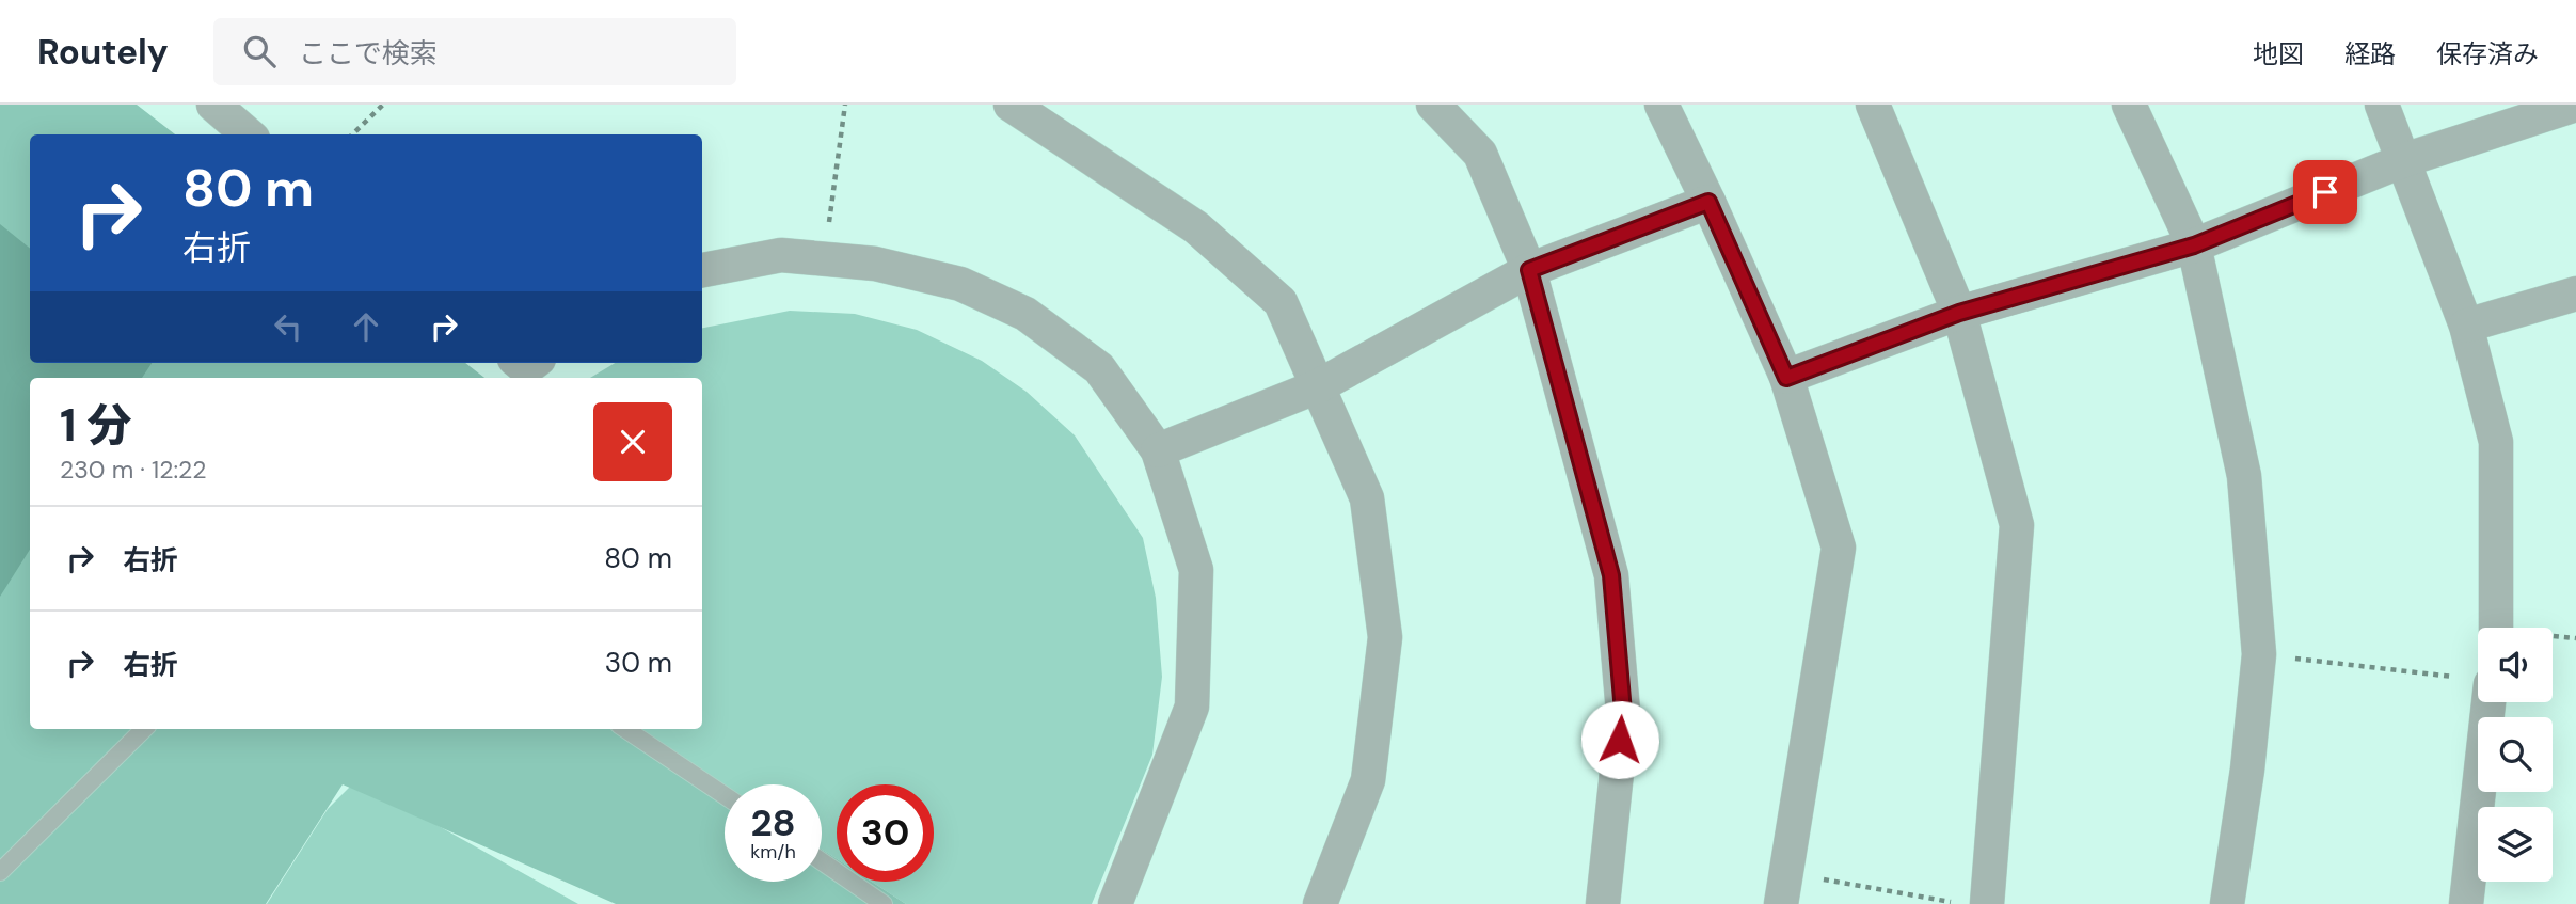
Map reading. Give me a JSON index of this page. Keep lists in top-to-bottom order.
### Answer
{
  "page": {
    "header": "Routely",
    "search": "ここで検索",
    "nav": ["地図", "経路", "保存済み"],
    "turn": ["80 m", "右折"],
    "heading": ["1 分", "230 m · 12:22"],
    "list": [
      {
        "name": "右折",
        "value": "80 m"
      },
      {
        "name": "右折",
        "value": "30 m"
      }
    ],
    "speed": "28 km/h",
    "limit": "30"
  }
}
